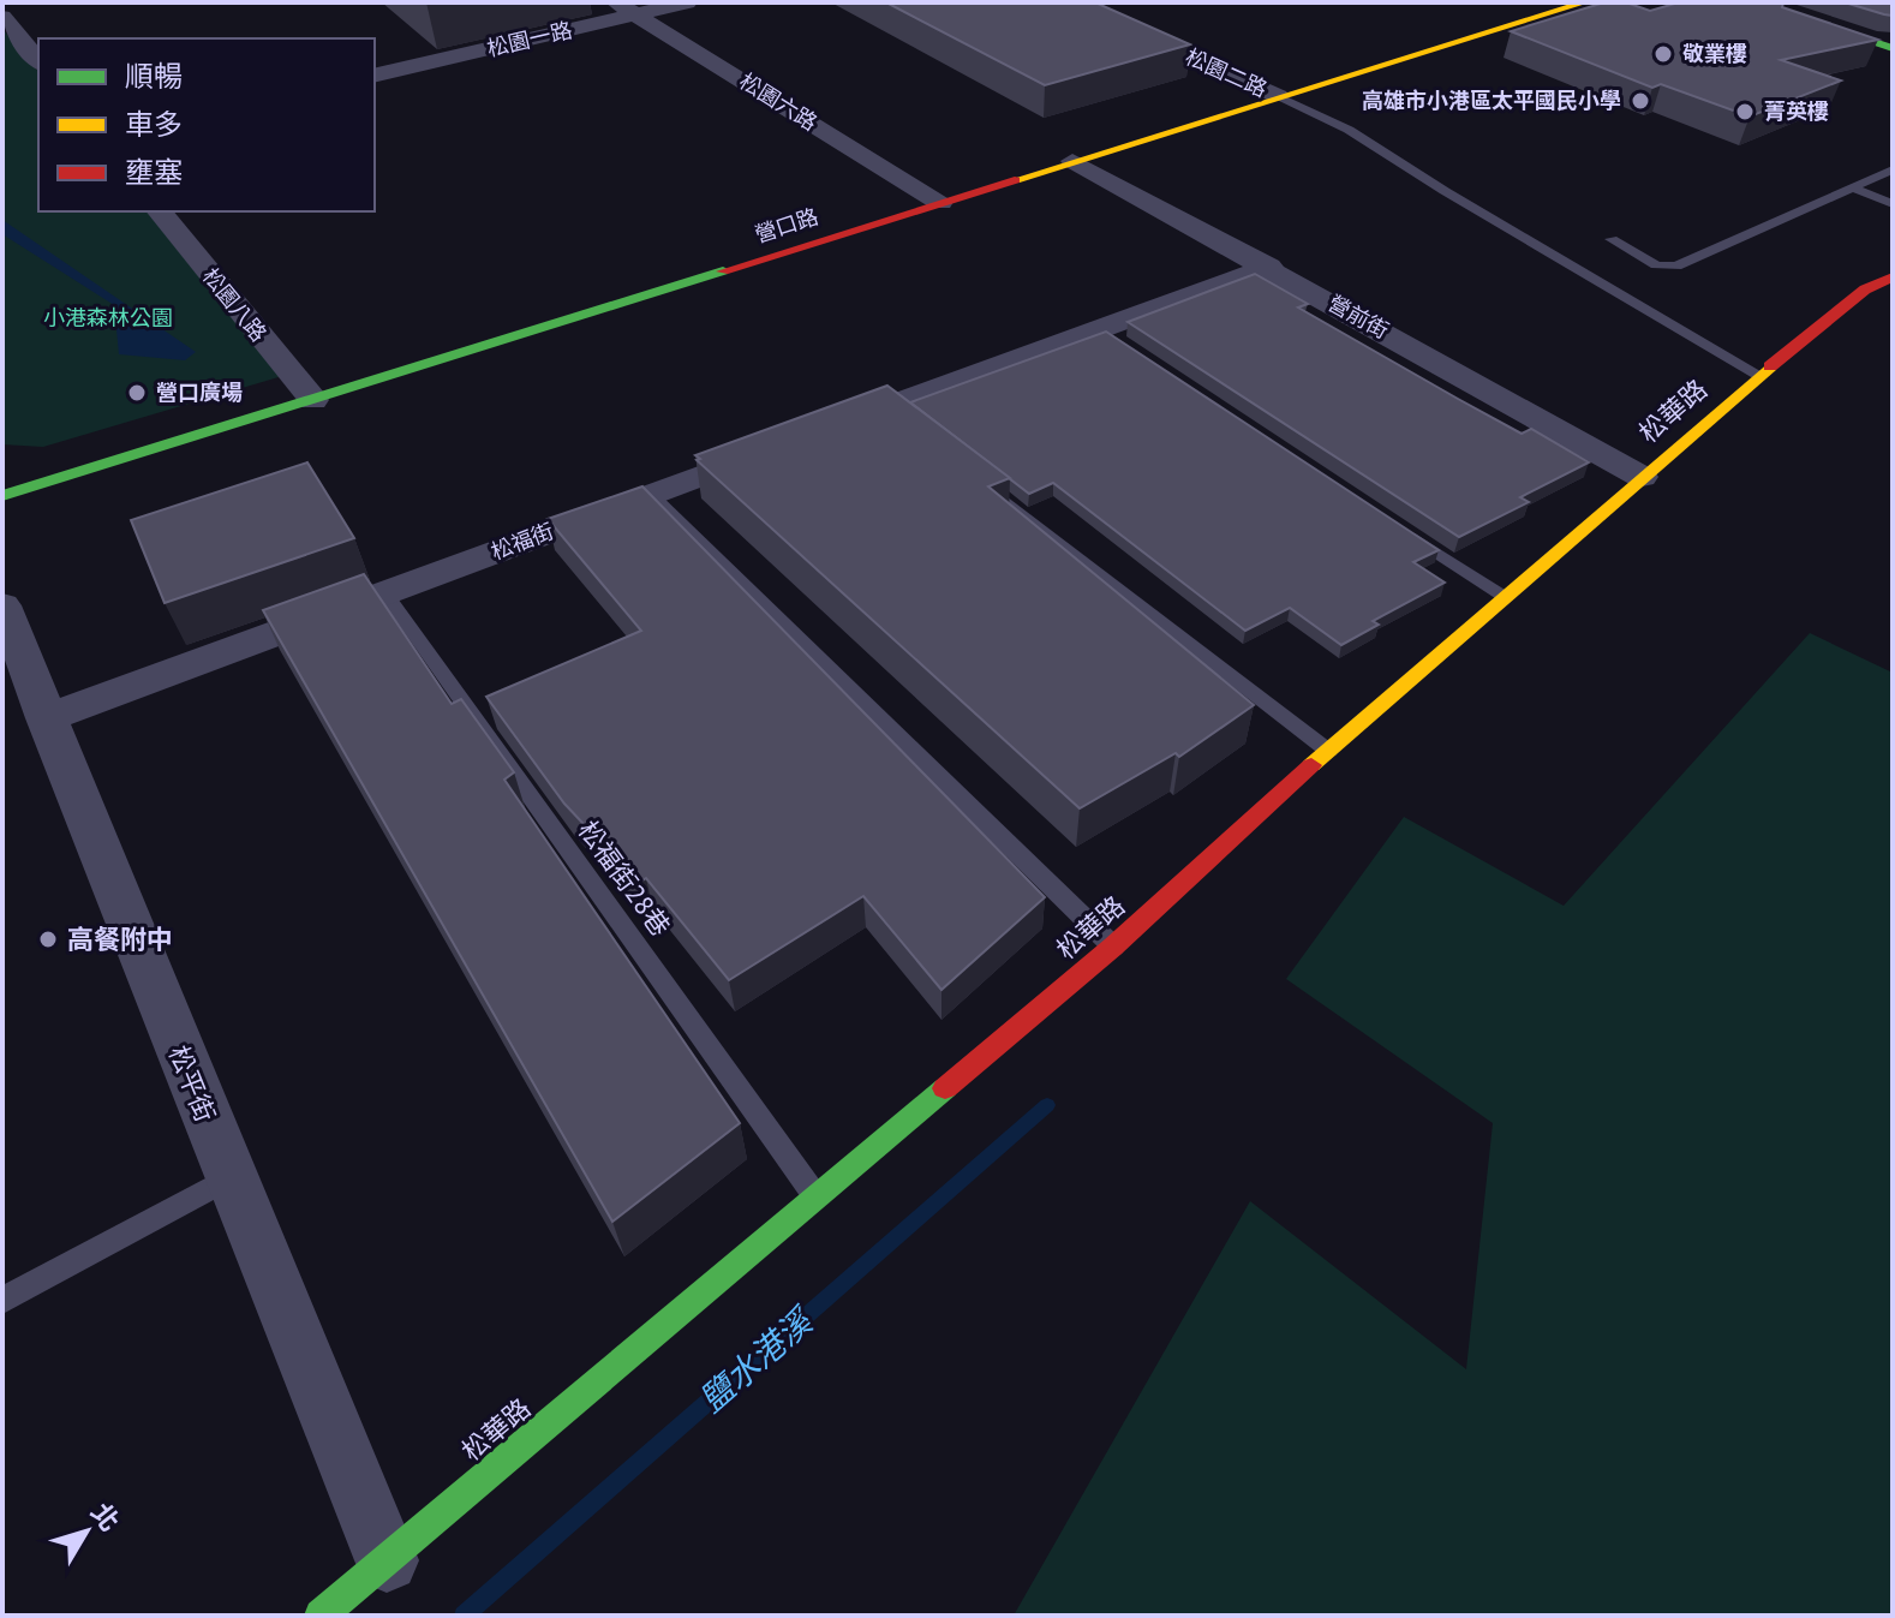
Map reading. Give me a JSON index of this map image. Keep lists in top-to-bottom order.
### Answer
{
  "streets": {
    "street": [
      "松園一路",
      "松園二路",
      "松園六路",
      "營口路",
      "松園八路",
      "營前街",
      "松華路",
      "松福街",
      "松平街"
    ],
    "lane": ["松福街28巷"]
  },
  "crossings": [
    ["松園一路", "松園六路"],
    ["松園二路", "營口路"],
    ["松園六路", "營口路"],
    ["營口路", "松園八路"],
    ["營口路", "營前街"],
    ["營前街", "松華路"],
    ["松華路", "松福街28巷"],
    ["松華路", "松平街"],
    ["松福街", "松福街28巷"],
    ["松福街", "松平街"]
  ],
  "water": ["鹽水港溪"],
  "parks": ["小港森林公園"],
  "places": [
    "敬業樓",
    "高雄市小港區太平國民小學",
    "菁英樓",
    "營口廣場",
    "高餐附中"
  ],
  "legend": ["順暢", "車多", "壅塞"],
  "north": "top right"
}
